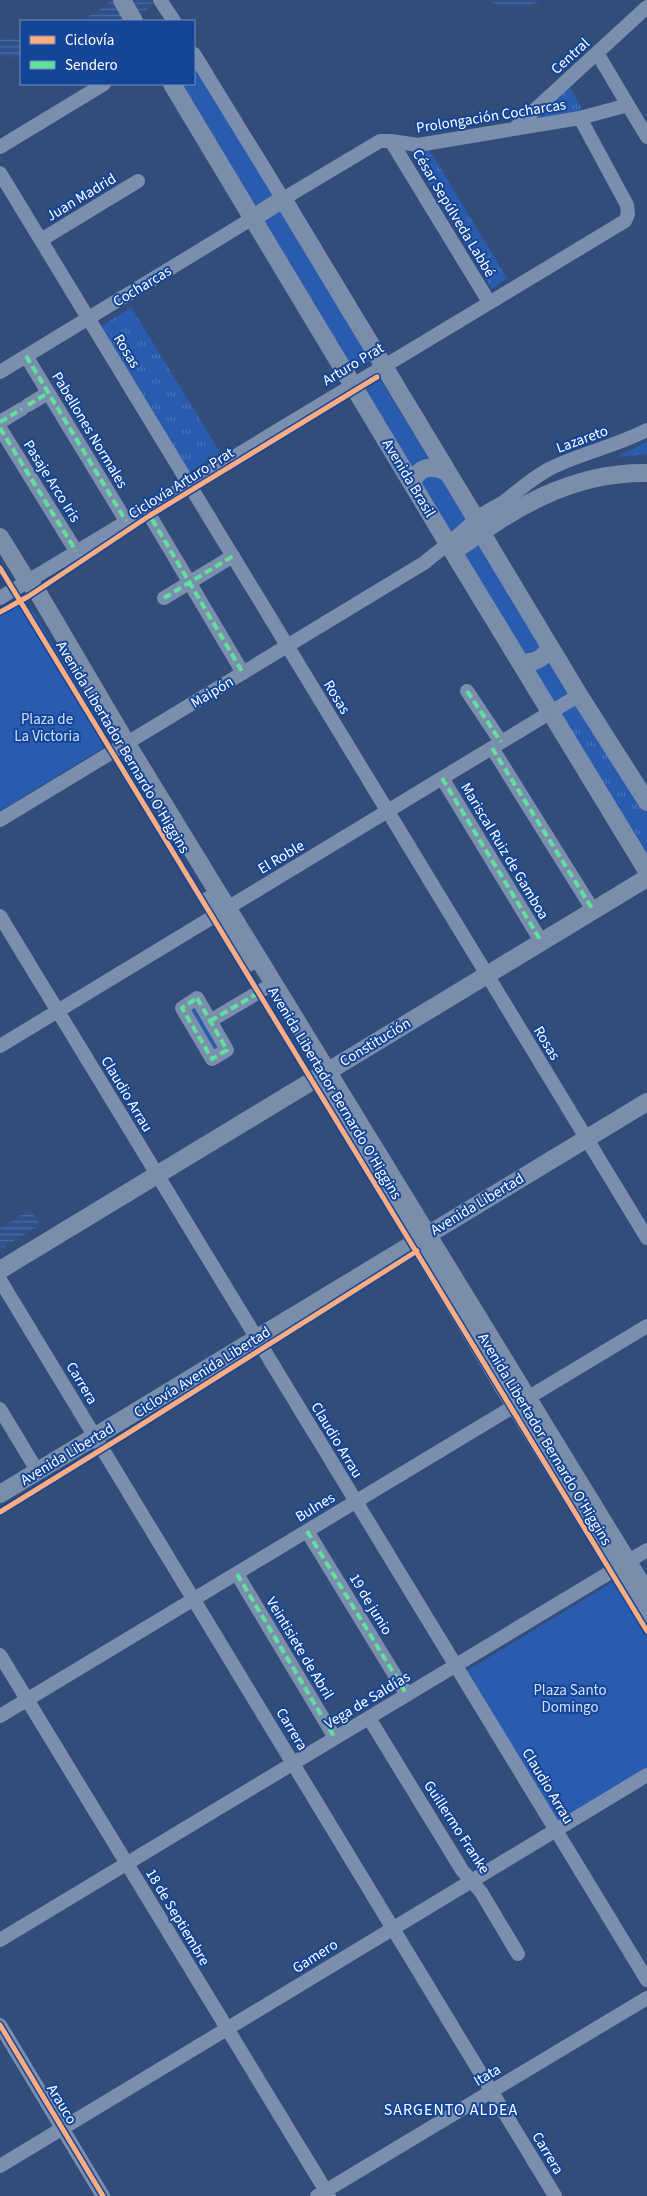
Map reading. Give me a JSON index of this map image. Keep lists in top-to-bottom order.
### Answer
{
  "streets": {
    "main road": [
      "Cocharcas",
      "Avenida Brasil",
      "Maipón",
      "Avenida Libertador Bernardo O'Higgins",
      "Constitución",
      "Avenida Libertad"
    ],
    "street": [
      "Central",
      "Prolongación Cocharcas",
      "Juan Madrid",
      "César Sepúlveda Labbé",
      "Rosas",
      "Arturo Prat",
      "Pabellones Normales",
      "Lazareto",
      "Pasaje Arco Iris",
      "Mariscal Ruiz de Gamboa",
      "El Roble",
      "Claudio Arrau",
      "Carrera",
      "Bulnes",
      "19 de junio",
      "Veintisiete de Abril",
      "Vega de Saldías",
      "Guillermo Franke",
      "18 de Septiembre",
      "Gamero",
      "Itata",
      "Arauco"
    ],
    "cycle path": ["Ciclovía Arturo Prat", "Ciclovía Avenida Libertad"]
  },
  "crossings": [
    ["Central", "Prolongación Cocharcas"],
    ["Prolongación Cocharcas", "César Sepúlveda Labbé"],
    ["Prolongación Cocharcas", "Cocharcas"],
    ["Prolongación Cocharcas", "Arturo Prat"],
    ["Juan Madrid", "Rosas"],
    ["César Sepúlveda Labbé", "Arturo Prat"],
    ["Cocharcas", "Rosas"],
    ["Cocharcas", "Pabellones Normales"],
    ["Cocharcas", "Avenida Brasil"],
    ["Rosas", "Arturo Prat"],
    ["Rosas", "Maipón"],
    ["Rosas", "El Roble"],
    ["Rosas", "Constitución"],
    ["Rosas", "Avenida Libertad"],
    ["Arturo Prat", "Pabellones Normales"],
    ["Arturo Prat", "Avenida Brasil"],
    ["Arturo Prat", "Pasaje Arco Iris"],
    ["Arturo Prat", "Avenida Libertador Bernardo O'Higgins"],
    ["Lazareto", "Maipón"],
    ["Avenida Brasil", "Maipón"],
    ["Avenida Brasil", "El Roble"],
    ["Maipón", "Avenida Libertador Bernardo O'Higgins"],
    ["Avenida Libertador Bernardo O'Higgins", "El Roble"],
    ["Avenida Libertador Bernardo O'Higgins", "Constitución"],
    ["Avenida Libertador Bernardo O'Higgins", "Avenida Libertad"],
    ["Avenida Libertador Bernardo O'Higgins", "Bulnes"],
    ["Avenida Libertador Bernardo O'Higgins", "Vega de Saldías"],
    ["Mariscal Ruiz de Gamboa", "El Roble"],
    ["Mariscal Ruiz de Gamboa", "Constitución"],
    ["El Roble", "Claudio Arrau"],
    ["Constitución", "Claudio Arrau"],
    ["Claudio Arrau", "Avenida Libertad"],
    ["Claudio Arrau", "Bulnes"],
    ["Claudio Arrau", "Vega de Saldías"],
    ["Claudio Arrau", "Gamero"],
    ["Avenida Libertad", "Carrera"],
    ["Carrera", "Bulnes"],
    ["Carrera", "Vega de Saldías"],
    ["Carrera", "Gamero"],
    ["Carrera", "Itata"],
    ["Bulnes", "19 de junio"],
    ["Bulnes", "Veintisiete de Abril"],
    ["Bulnes", "18 de Septiembre"],
    ["19 de junio", "Vega de Saldías"],
    ["Veintisiete de Abril", "Vega de Saldías"],
    ["Vega de Saldías", "Guillermo Franke"],
    ["Vega de Saldías", "18 de Septiembre"],
    ["Guillermo Franke", "Gamero"],
    ["18 de Septiembre", "Gamero"],
    ["18 de Septiembre", "Itata"],
    ["Gamero", "Arauco"]
  ],
  "districts": ["SARGENTO ALDEA"],
  "parks": ["Plaza de La Victoria", "Plaza Santo Domingo"],
  "legend": ["Ciclovía", "Sendero"]
}
